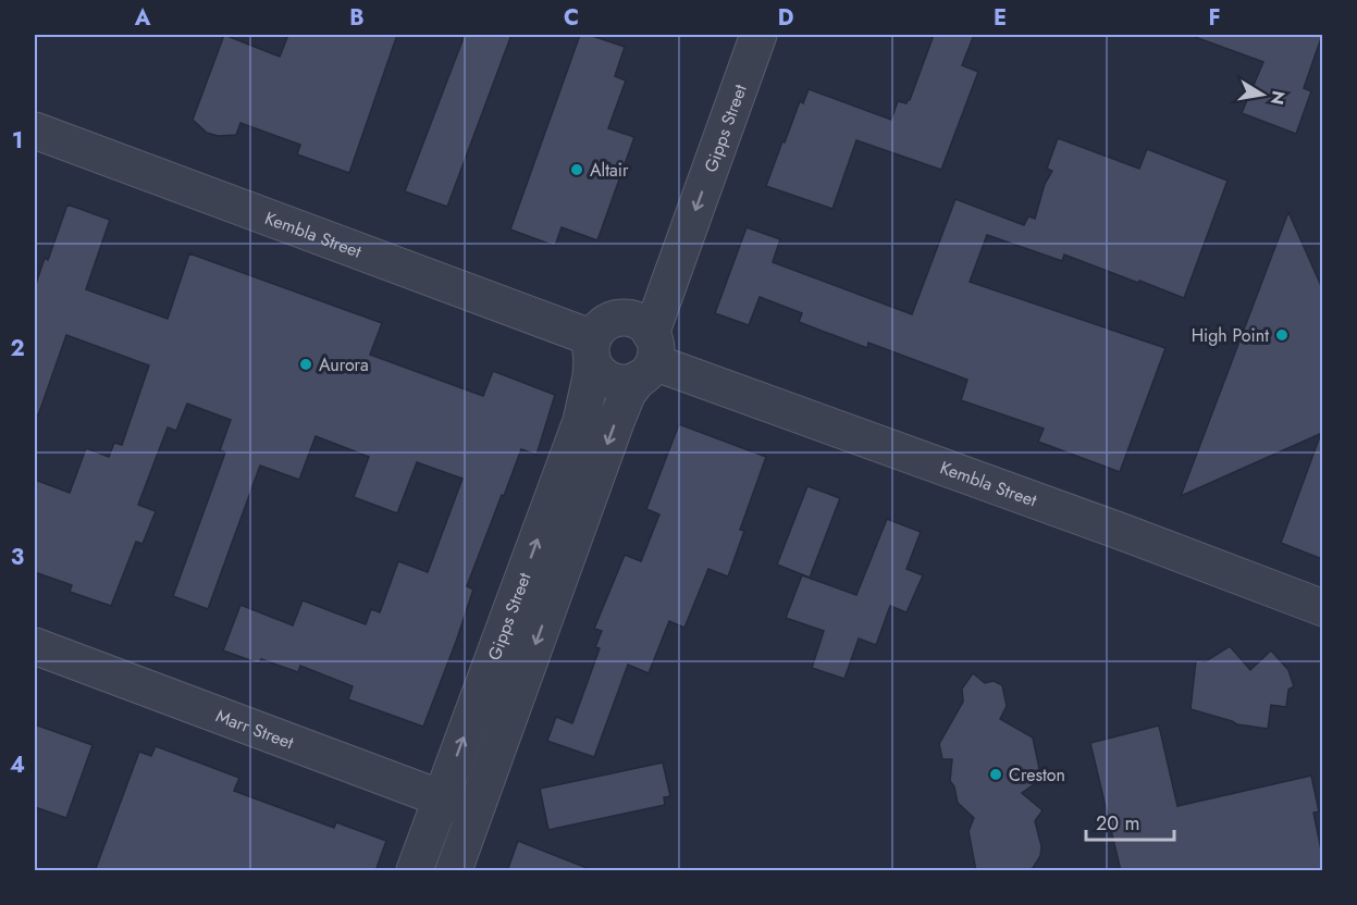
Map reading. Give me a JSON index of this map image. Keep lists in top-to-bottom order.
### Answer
{
  "streets": {
    "street": ["Gipps Street", "Kembla Street", "Marr Street"]
  },
  "crossings": [
    ["Gipps Street", "Kembla Street"],
    ["Gipps Street", "Marr Street"]
  ],
  "places": [
    "Altair",
    "High Point",
    "Aurora",
    "Creston"
  ],
  "scale_bar": "20 m",
  "north": "right",
  "grid": {
    "columns": [
      "A",
      "B",
      "C",
      "D",
      "E",
      "F"
    ],
    "rows": [
      "1",
      "2",
      "3",
      "4"
    ]
  }
}
